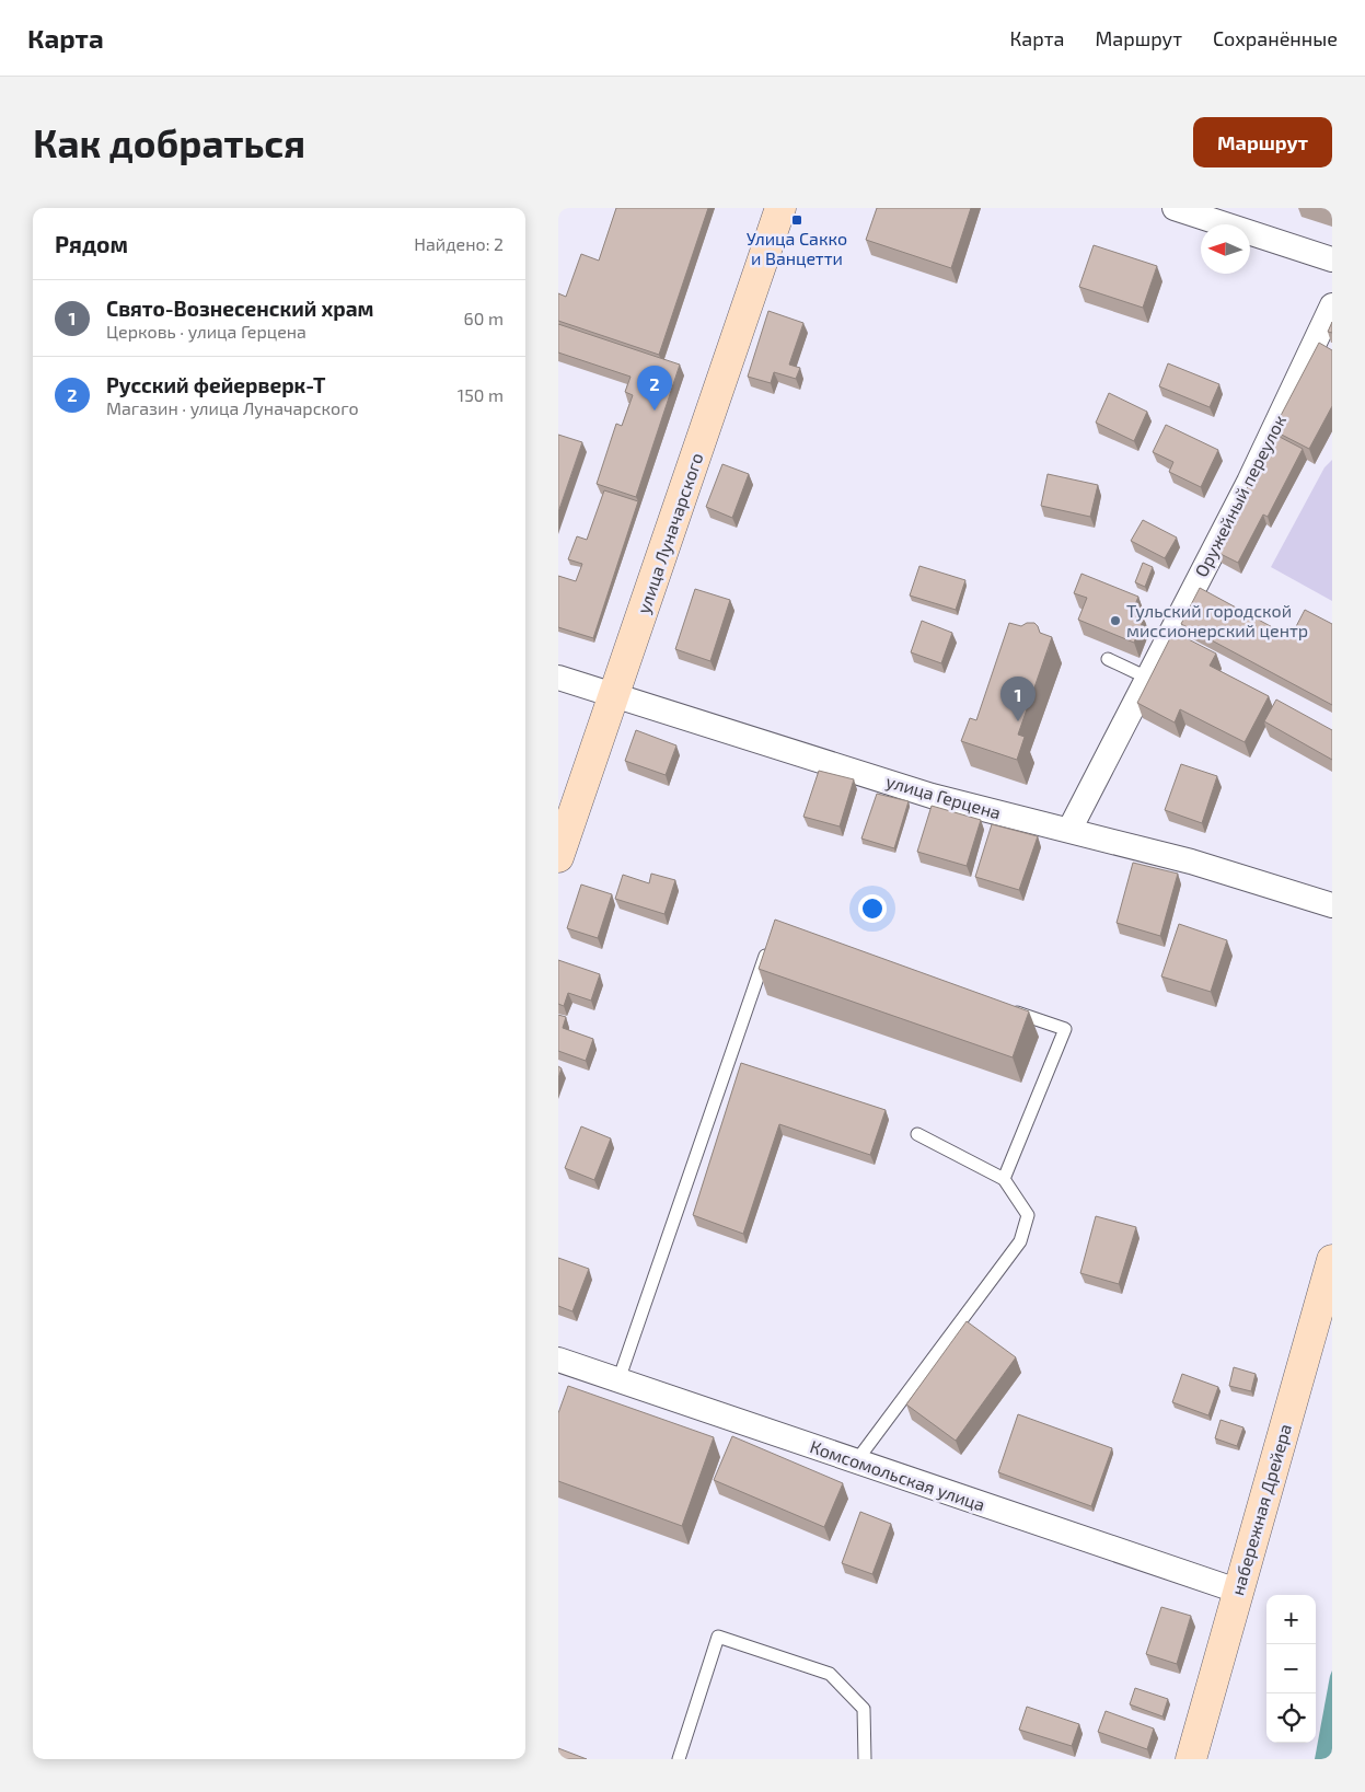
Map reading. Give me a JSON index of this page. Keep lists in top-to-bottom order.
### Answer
{
  "streets": {
    "main road": ["улица Луначарского", "набережная Дрейера"],
    "street": ["Оружейный переулок", "улица Герцена", "Комсомольская улица"]
  },
  "crossings": [
    ["Оружейный переулок", "улица Герцена"],
    ["улица Луначарского", "улица Герцена"],
    ["Комсомольская улица", "набережная Дрейера"]
  ],
  "places": {
    "transit": ["Улица Сакко и Ванцетти"],
    "other": ["Тульский городской миссионерский центр"]
  },
  "north": "left",
  "page": {
    "header": "Карта",
    "nav": ["Карта", "Маршрут", "Сохранённые"],
    "buttons": "Маршрут",
    "title": "Как добраться",
    "heading": ["Рядом", "Найдено: 2"],
    "list": [
      {
        "mark": "1",
        "name": "Свято-Вознесенский храм",
        "note": "Церковь · улица Герцена",
        "value": "60 m"
      },
      {
        "mark": "2",
        "name": "Русский фейерверк-Т",
        "note": "Магазин · улица Луначарского",
        "value": "150 m"
      }
    ],
    "pins": ["2", "1"],
    "map_buttons": ["+", "−"]
  }
}
